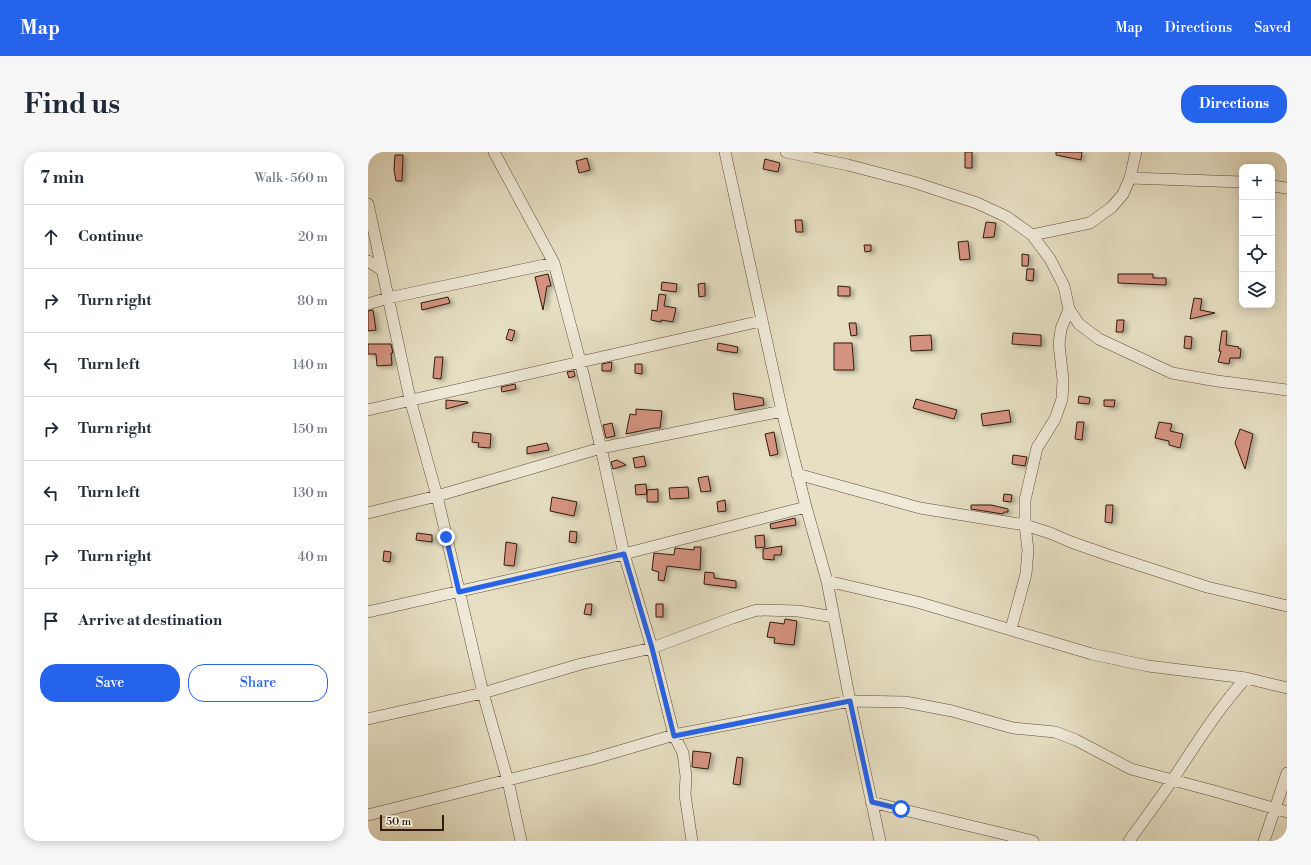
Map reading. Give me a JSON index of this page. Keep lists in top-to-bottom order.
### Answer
{
  "scale_bar": "50 m",
  "page": {
    "header": "Map",
    "nav": ["Map", "Directions", "Saved"],
    "buttons": [
      "Directions",
      ["Save", "Share"]
    ],
    "title": "Find us",
    "heading": ["7 min", "Walk · 560 m"],
    "map_buttons": ["+", "−"],
    "list": [
      ["Continue", "20 m"],
      ["Turn right", "80 m"],
      ["Turn left", "140 m"],
      ["Turn right", "150 m"],
      ["Turn left", "130 m"],
      ["Turn right", "40 m"],
      "Arrive at destination"
    ],
    "scale": "50 m"
  }
}
